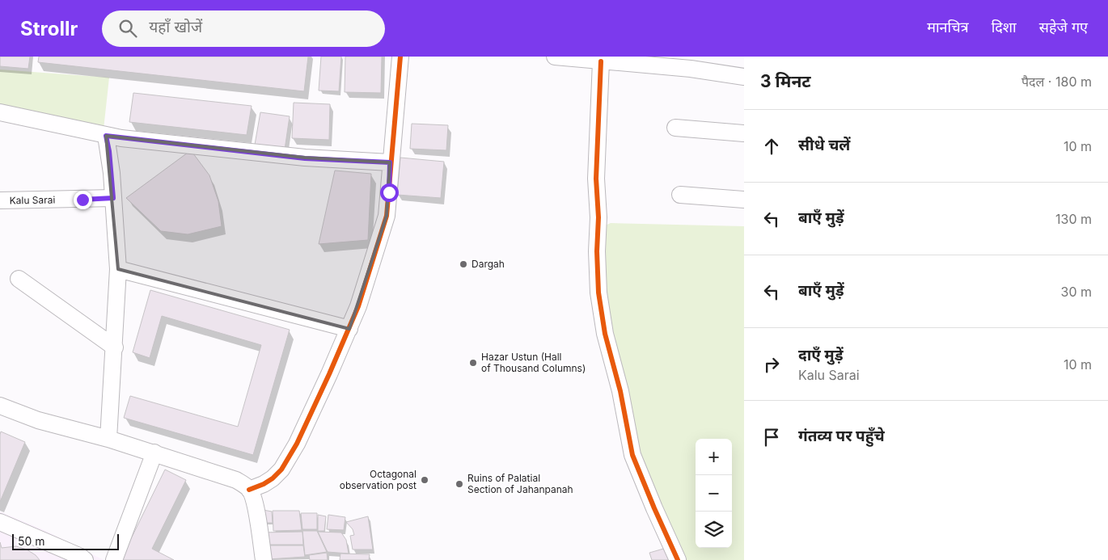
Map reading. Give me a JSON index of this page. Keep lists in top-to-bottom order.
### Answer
{
  "streets": {
    "street": ["Kalu Sarai"]
  },
  "places": [
    "Dargah",
    "Hazar Ustun (Hall of Thousand Columns)",
    "Octagonal observation post",
    "Ruins of Palatial Section of Jahanpanah"
  ],
  "scale_bar": "50 m",
  "page": {
    "header": "Strollr",
    "search": "यहाँ खोजें",
    "nav": ["मानचित्र", "दिशा", "सहेजे गए"],
    "heading": ["3 मिनट", "पैदल · 180 m"],
    "list": [
      ["सीधे चलें", "10 m"],
      ["बाएँ मुड़ें", "130 m"],
      ["बाएँ मुड़ें", "30 m"],
      ["दाएँ मुड़ें", "Kalu Sarai", "10 m"],
      "गंतव्य पर पहुँचे"
    ],
    "map_buttons": ["+", "−"],
    "scale": "50 m"
  }
}
